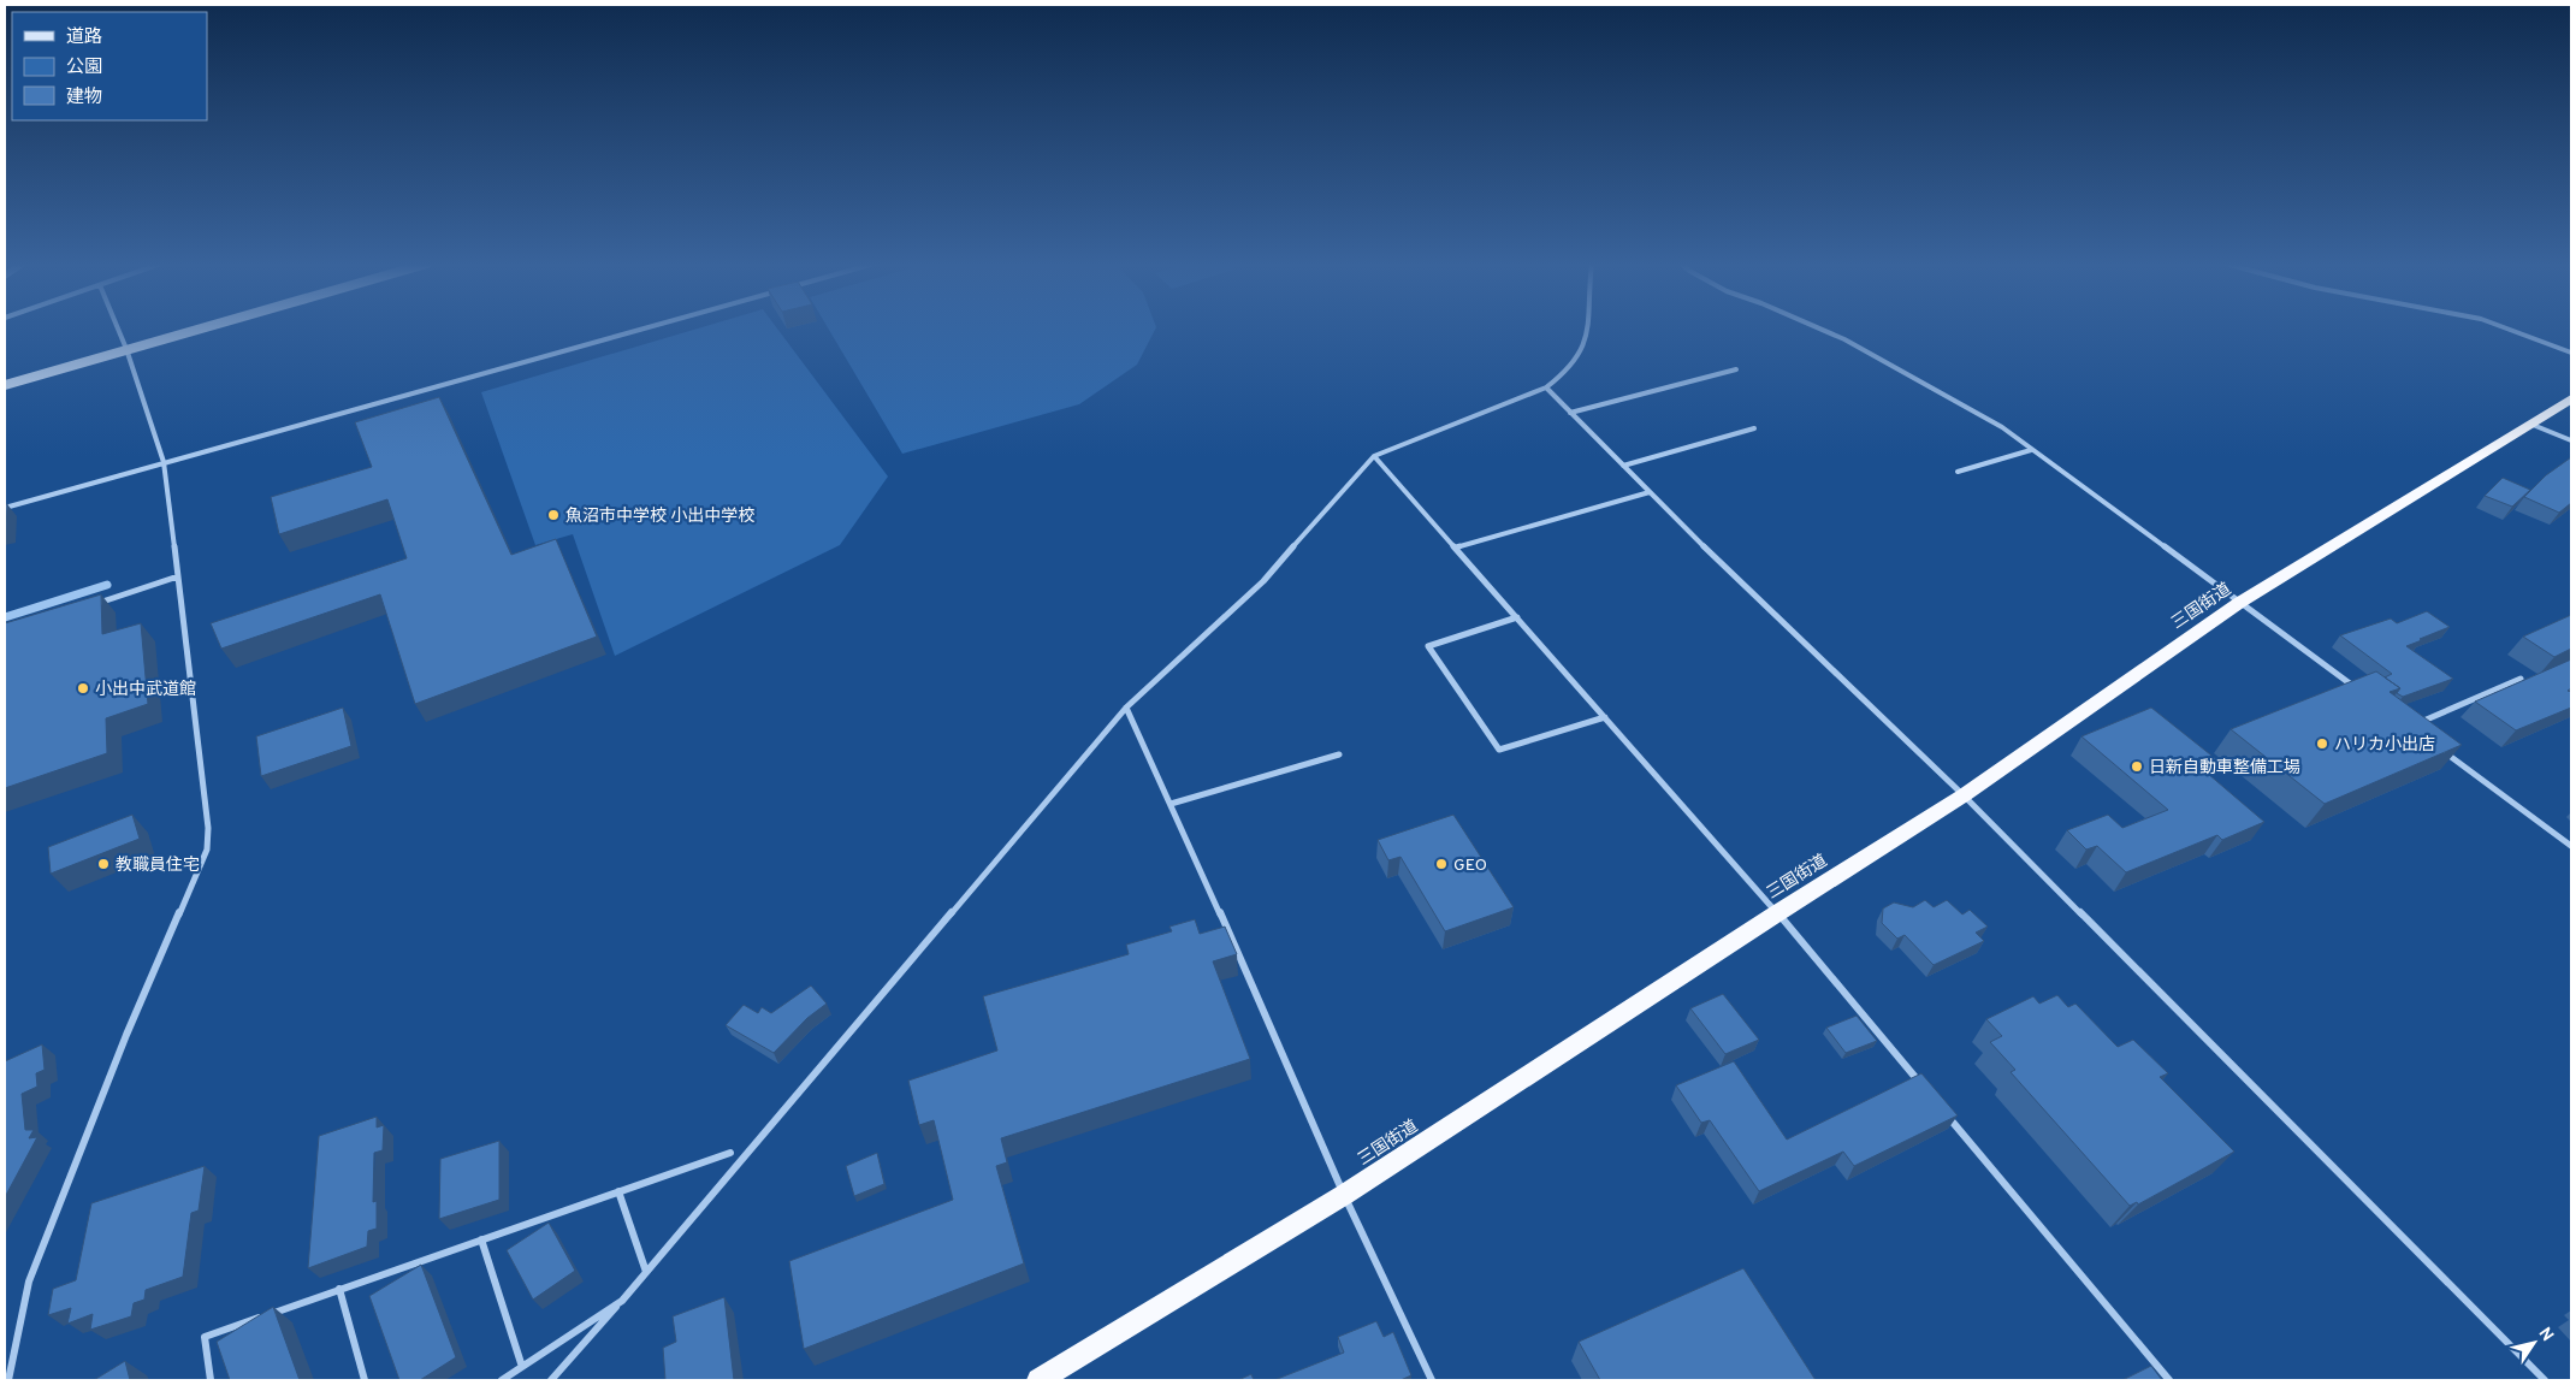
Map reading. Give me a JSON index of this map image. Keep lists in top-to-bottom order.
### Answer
{
  "streets": {
    "highway": ["三国街道"]
  },
  "places": [
    "魚沼市中学校 小出中学校",
    "小出中武道館",
    "ハリカ小出店",
    "日新自動車整備工場",
    "教職員住宅",
    "GEO"
  ],
  "legend": ["道路", "公園", "建物"],
  "north": "top right"
}
